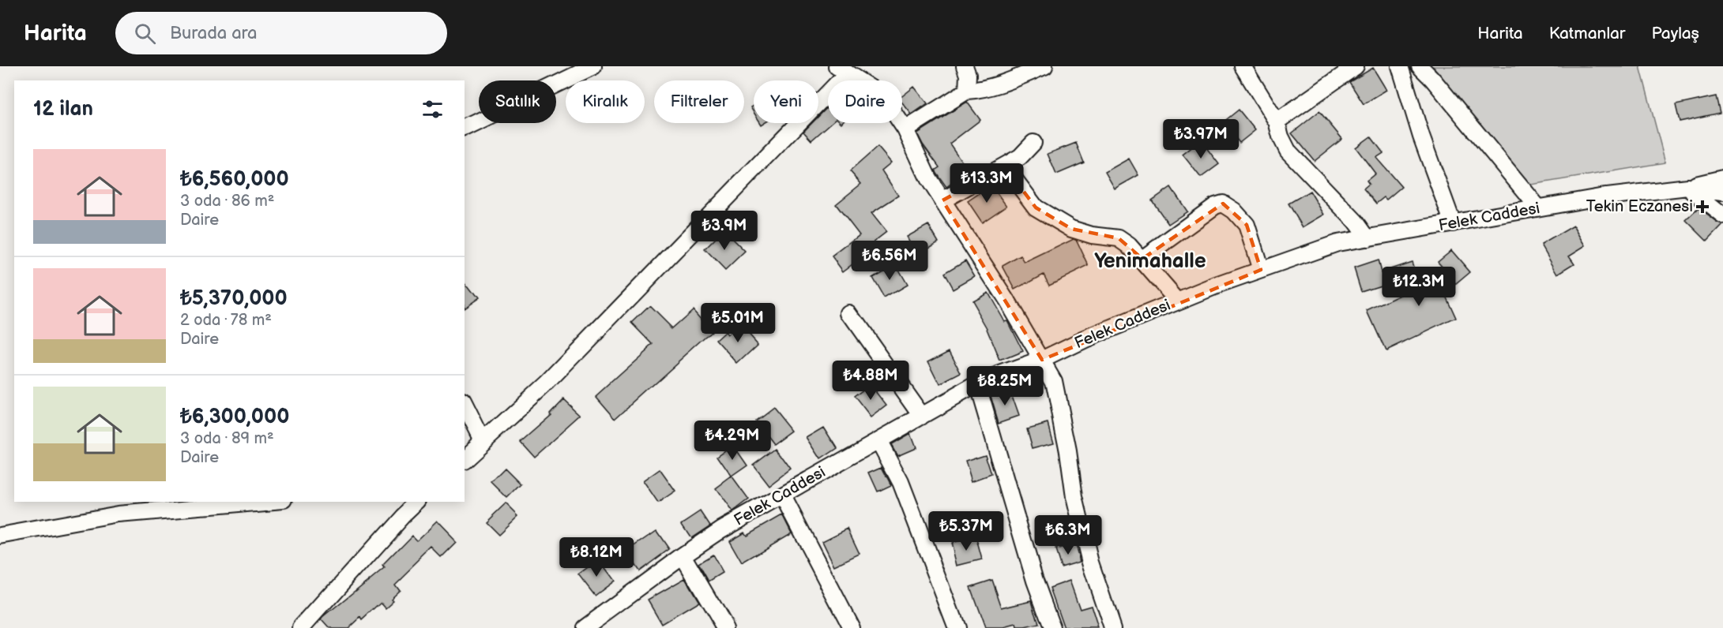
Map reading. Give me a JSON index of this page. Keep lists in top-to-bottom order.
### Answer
{
  "streets": {
    "street": ["Felek Caddesi"]
  },
  "districts": ["Yenimahalle"],
  "places": {
    "health": ["Tekin Eczanesi"]
  },
  "page": {
    "header": "Harita",
    "search": "Burada ara",
    "nav": ["Harita", "Katmanlar", "Paylaş"],
    "chip": [
      "Satılık",
      "Kiralık",
      "Filtreler",
      "Yeni",
      "Daire"
    ],
    "heading": "12 ilan",
    "price": [
      "₺3.97M",
      "₺13.3M",
      "₺3.9M",
      "₺6.56M",
      "₺12.3M",
      "₺5.01M",
      "₺4.88M",
      "₺8.25M",
      "₺4.29M",
      "₺5.37M",
      "₺6.3M",
      "₺8.12M"
    ],
    "list": [
      {
        "name": "₺6,560,000",
        "note": "3 oda · 86 m² · Daire"
      },
      {
        "name": "₺5,370,000",
        "note": "2 oda · 78 m² · Daire"
      },
      {
        "name": "₺6,300,000",
        "note": "3 oda · 89 m² · Daire"
      }
    ]
  }
}
